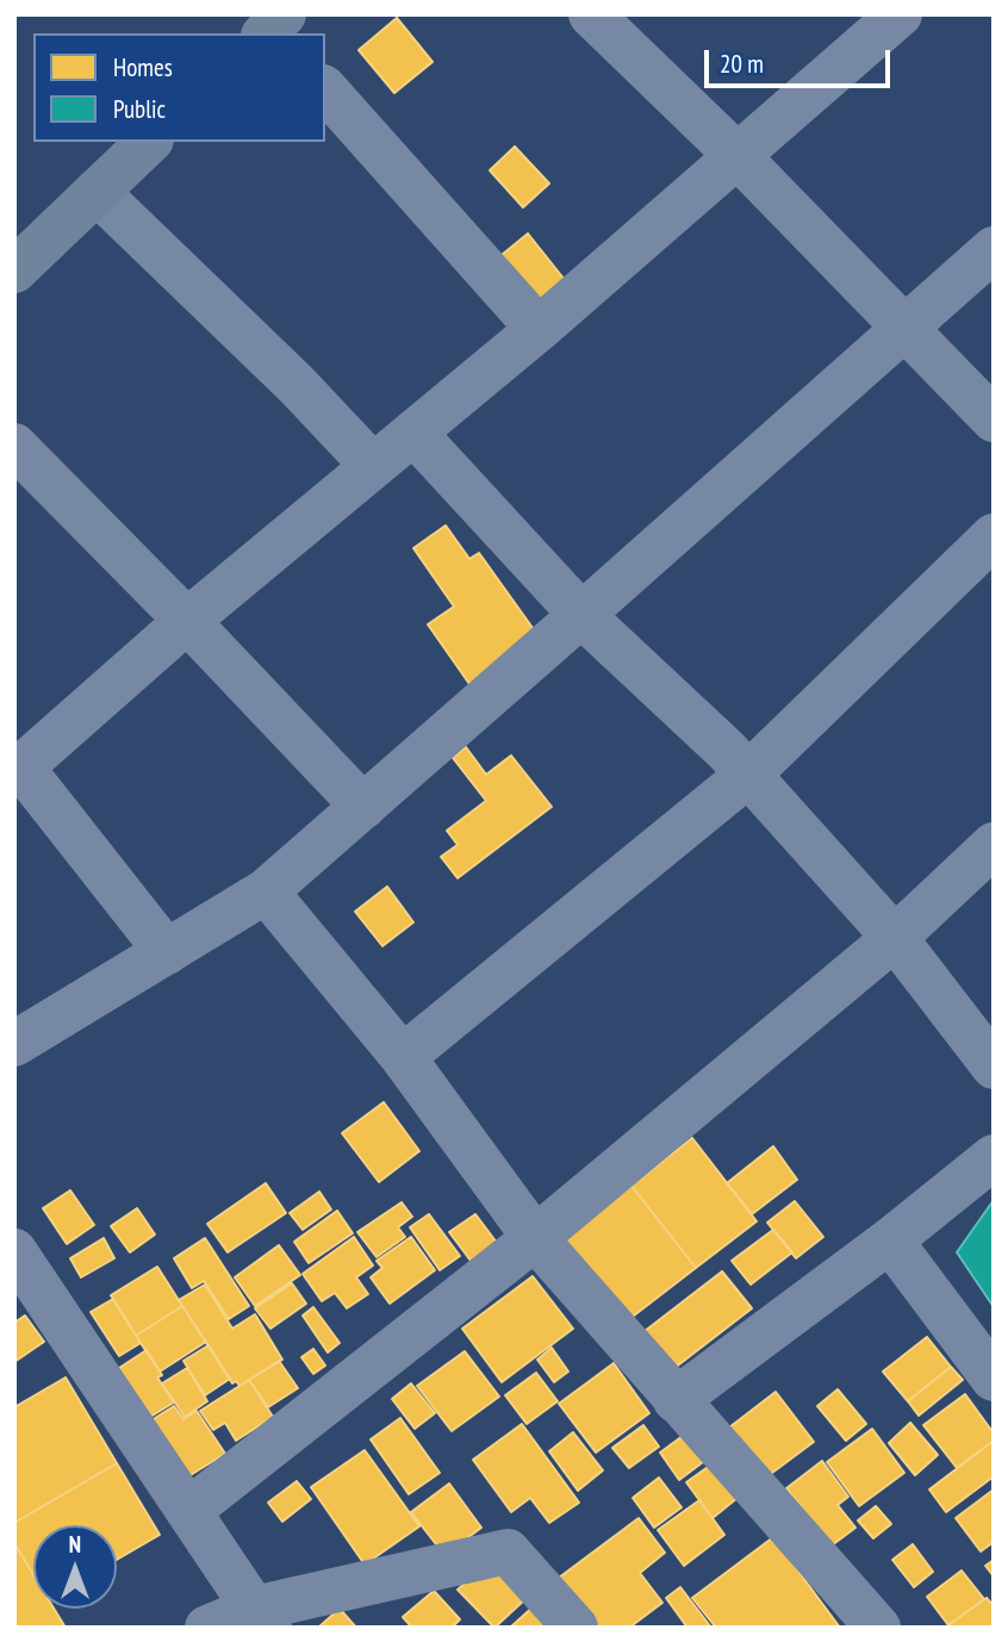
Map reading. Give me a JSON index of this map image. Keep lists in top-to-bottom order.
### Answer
{
  "legend": ["Homes", "Public"],
  "scale_bar": "20 m",
  "north": "top"
}
